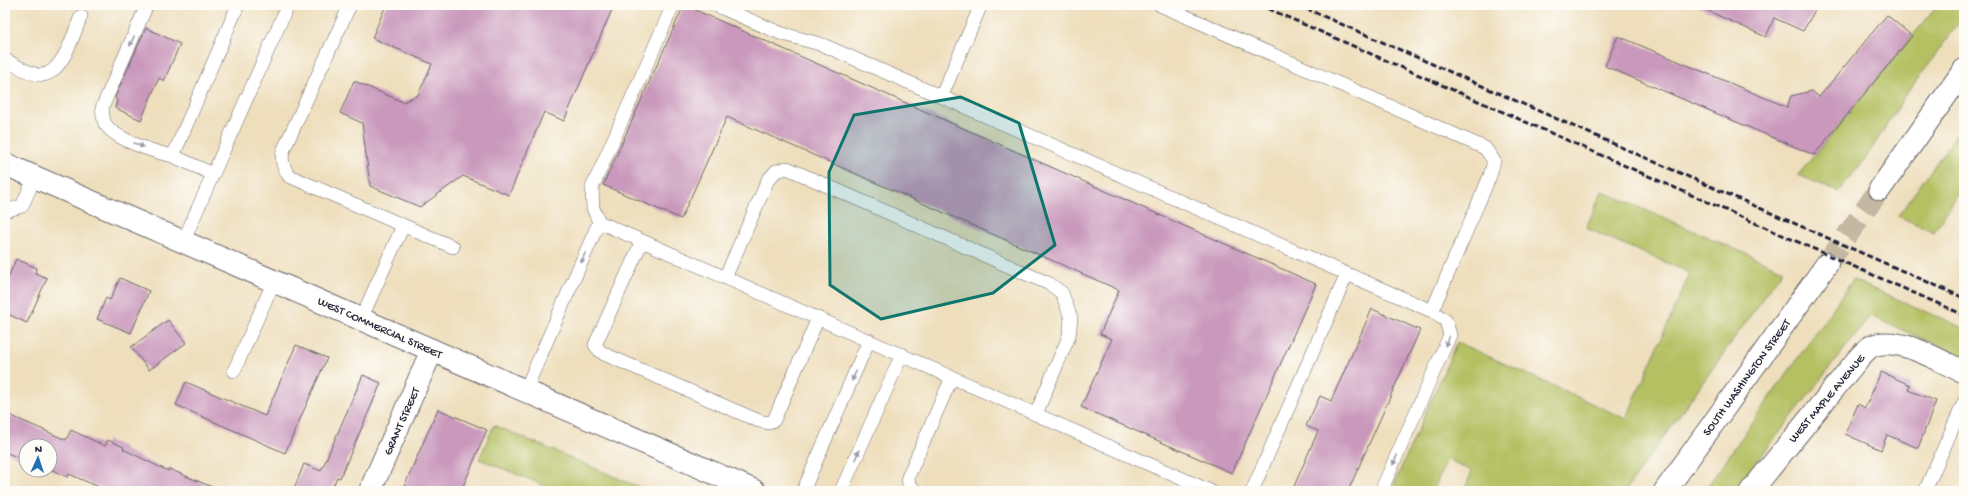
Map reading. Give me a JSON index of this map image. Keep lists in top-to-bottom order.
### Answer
{
  "streets": {
    "main road": [
      "WEST COMMERCIAL STREET",
      "SOUTH WASHINGTON STREET",
      "WEST MAPLE AVENUE",
      "GRANT STREET"
    ]
  },
  "crossings": [
    ["WEST COMMERCIAL STREET", "GRANT STREET"]
  ],
  "north": "top"
}
